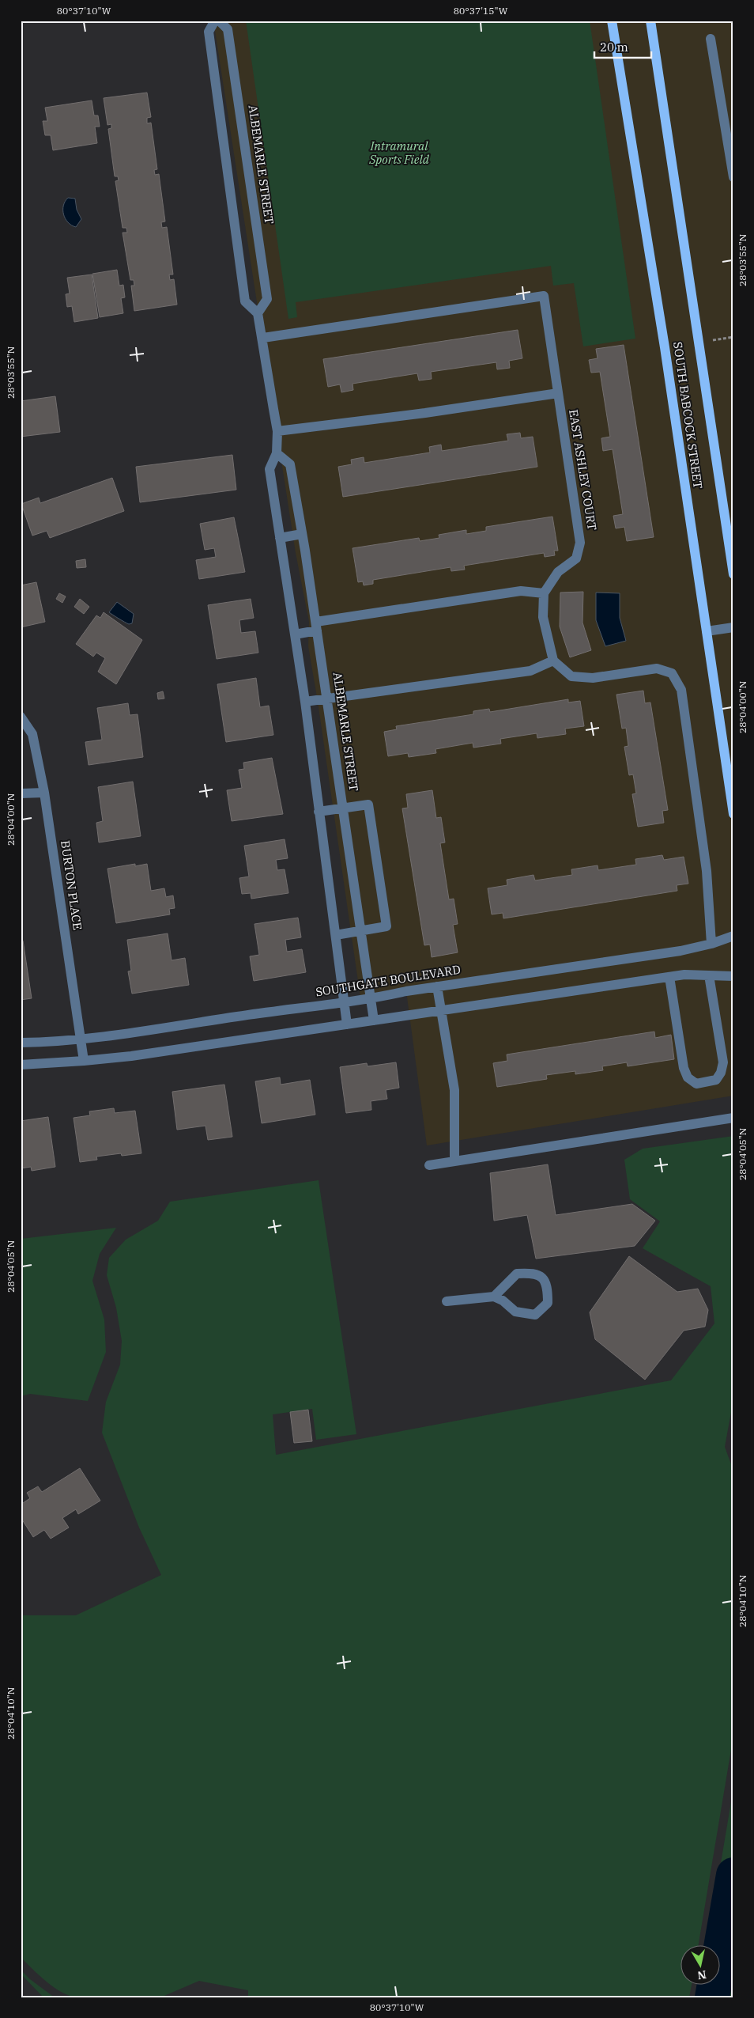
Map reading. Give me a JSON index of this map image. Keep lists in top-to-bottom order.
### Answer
{
  "streets": {
    "main road": ["SOUTH BABCOCK STREET"],
    "street": [
      "ALBEMARLE STREET",
      "EAST ASHLEY COURT",
      "BURTON PLACE",
      "SOUTHGATE BOULEVARD"
    ]
  },
  "crossings": [
    ["ALBEMARLE STREET", "SOUTHGATE BOULEVARD"],
    ["BURTON PLACE", "SOUTHGATE BOULEVARD"]
  ],
  "parks": ["Intramural Sports Field"],
  "scale_bar": "20 m",
  "north": "bottom",
  "coordinates": [
    "80°37'10\"W",
    "80°37'15\"W",
    "28°03'55\"N",
    "28°04'00\"N",
    "28°04'05\"N",
    "28°04'10\"N"
  ]
}
